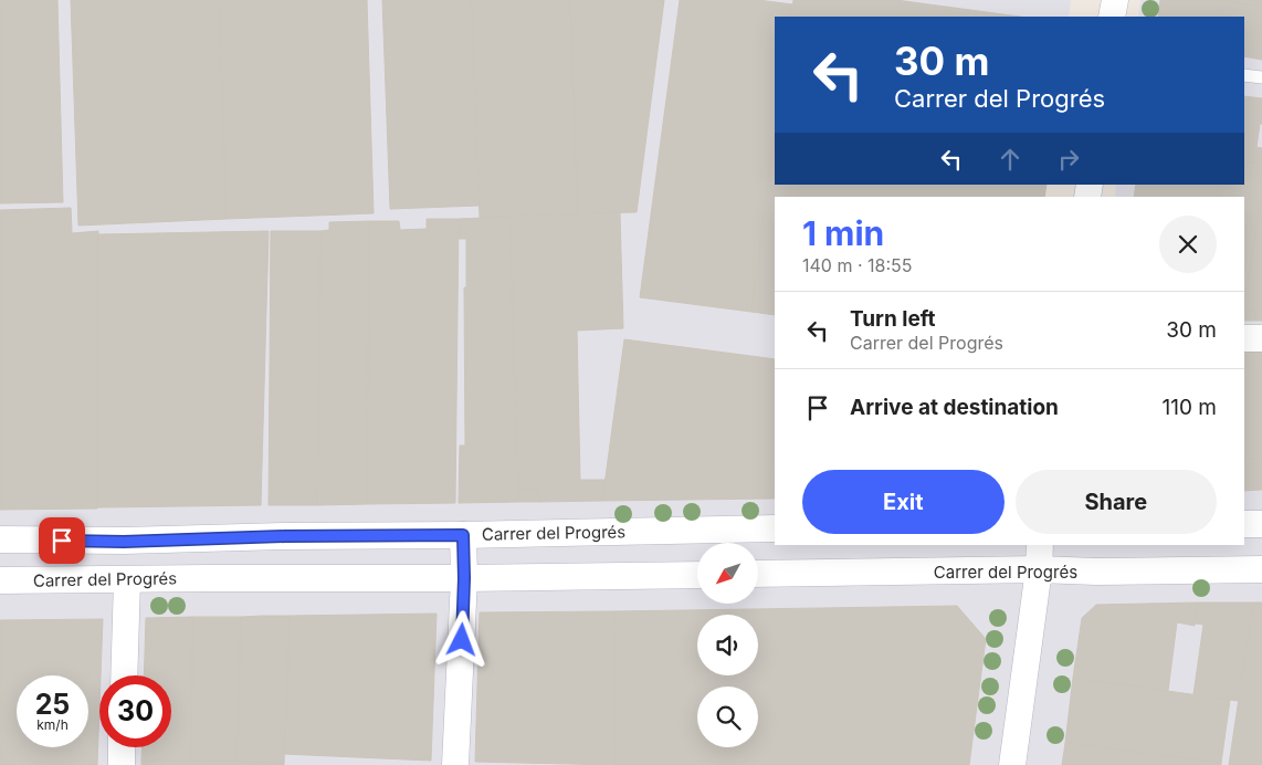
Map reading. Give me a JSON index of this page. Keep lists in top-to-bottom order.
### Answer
{
  "streets": {
    "street": ["Carrer del Progrés"]
  },
  "north": "bottom left",
  "page": {
    "turn": ["30 m", "Carrer del Progrés"],
    "heading": ["1 min", "140 m · 18:55"],
    "list": [
      {
        "name": "Turn left",
        "note": "Carrer del Progrés",
        "value": "30 m"
      },
      {
        "name": "Arrive at destination",
        "value": "110 m"
      }
    ],
    "buttons": ["Exit", "Share"],
    "speed": "25 km/h",
    "limit": "30"
  }
}
